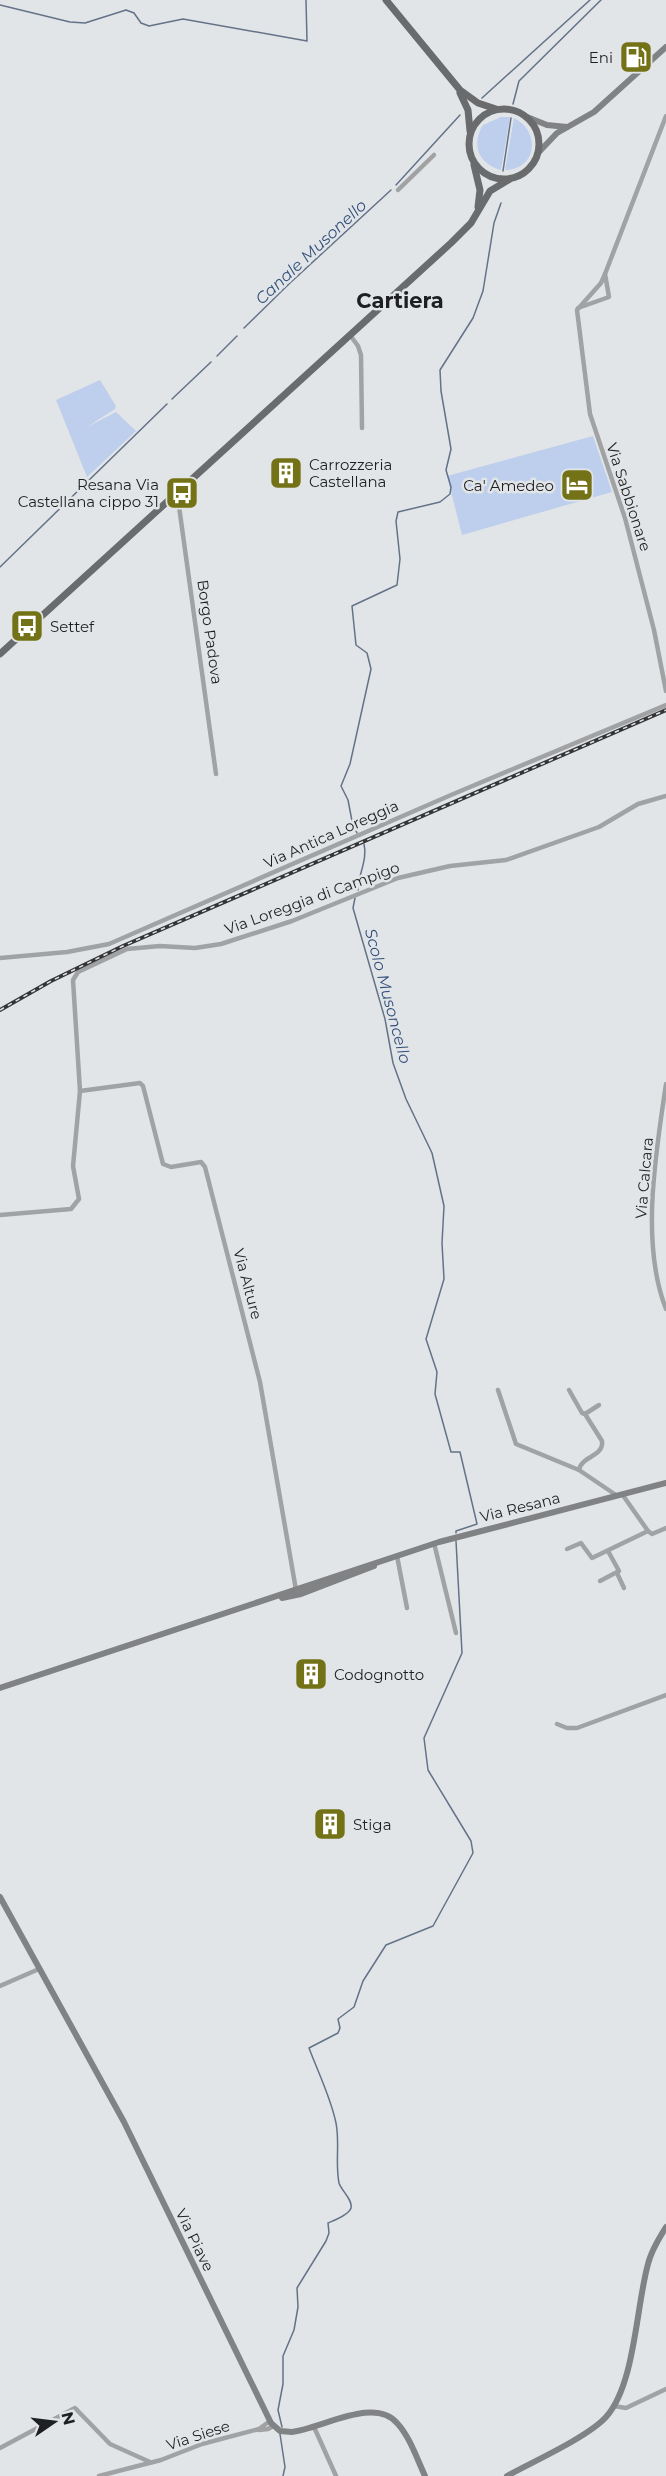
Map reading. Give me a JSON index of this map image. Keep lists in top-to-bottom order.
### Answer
{
  "streets": {
    "street": [
      "Via Sabbionare",
      "Borgo Padova",
      "Via Antica Loreggia",
      "Via Loreggia di Campigo",
      "Via Calcara",
      "Via Alture",
      "Via Resana",
      "Via Piave",
      "Via Siese"
    ]
  },
  "crossings": [
    ["Via Loreggia di Campigo", "Via Alture"],
    ["Via Alture", "Via Resana"],
    ["Via Piave", "Via Siese"]
  ],
  "districts": ["Cartiera"],
  "water": ["Canale Musonello", "Scolo Musoncello"],
  "places": {
    "fuel station": ["Eni"],
    "building": ["Carrozzeria Castellana", "Codognotto", "Stiga"],
    "hotel": ["Ca' Amedeo"],
    "bus stop": ["Resana Via Castellana cippo 31", "Settef"]
  },
  "north": "right"
}
